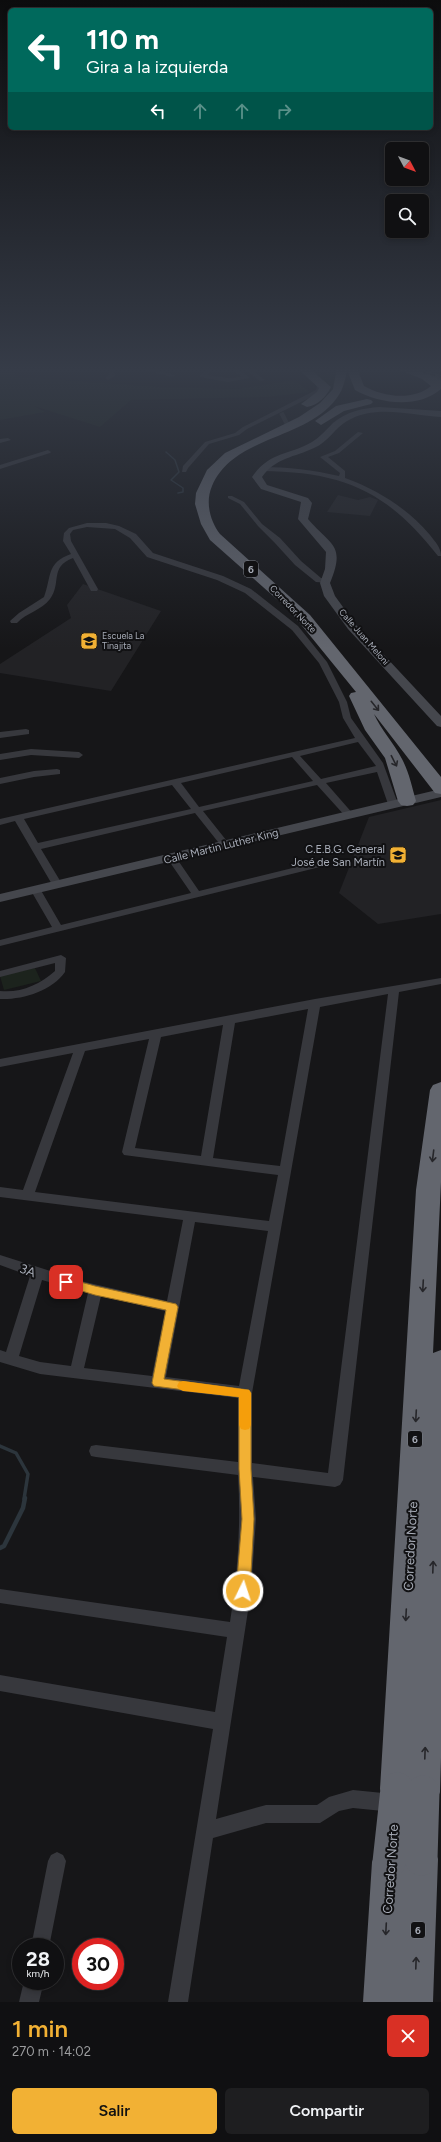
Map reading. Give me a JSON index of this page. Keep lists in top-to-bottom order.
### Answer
{
  "streets": {
    "highway": ["6", "Corredor Norte"],
    "main road": ["Calle Juan Meloni", "Calle Martin Luther King"],
    "street": ["3A"]
  },
  "crossings": [
    ["Corredor Norte", "Calle Martin Luther King"]
  ],
  "places": {
    "school or university": ["Escuela La Tinajita", "C.E.B.G. General José de San Martín"]
  },
  "north": "bottom right",
  "page": {
    "turn": ["110 m", "Gira a la izquierda"],
    "speed": "28 km/h",
    "limit": "30",
    "heading": ["1 min", "270 m · 14:02"],
    "buttons": ["Salir", "Compartir"]
  }
}
